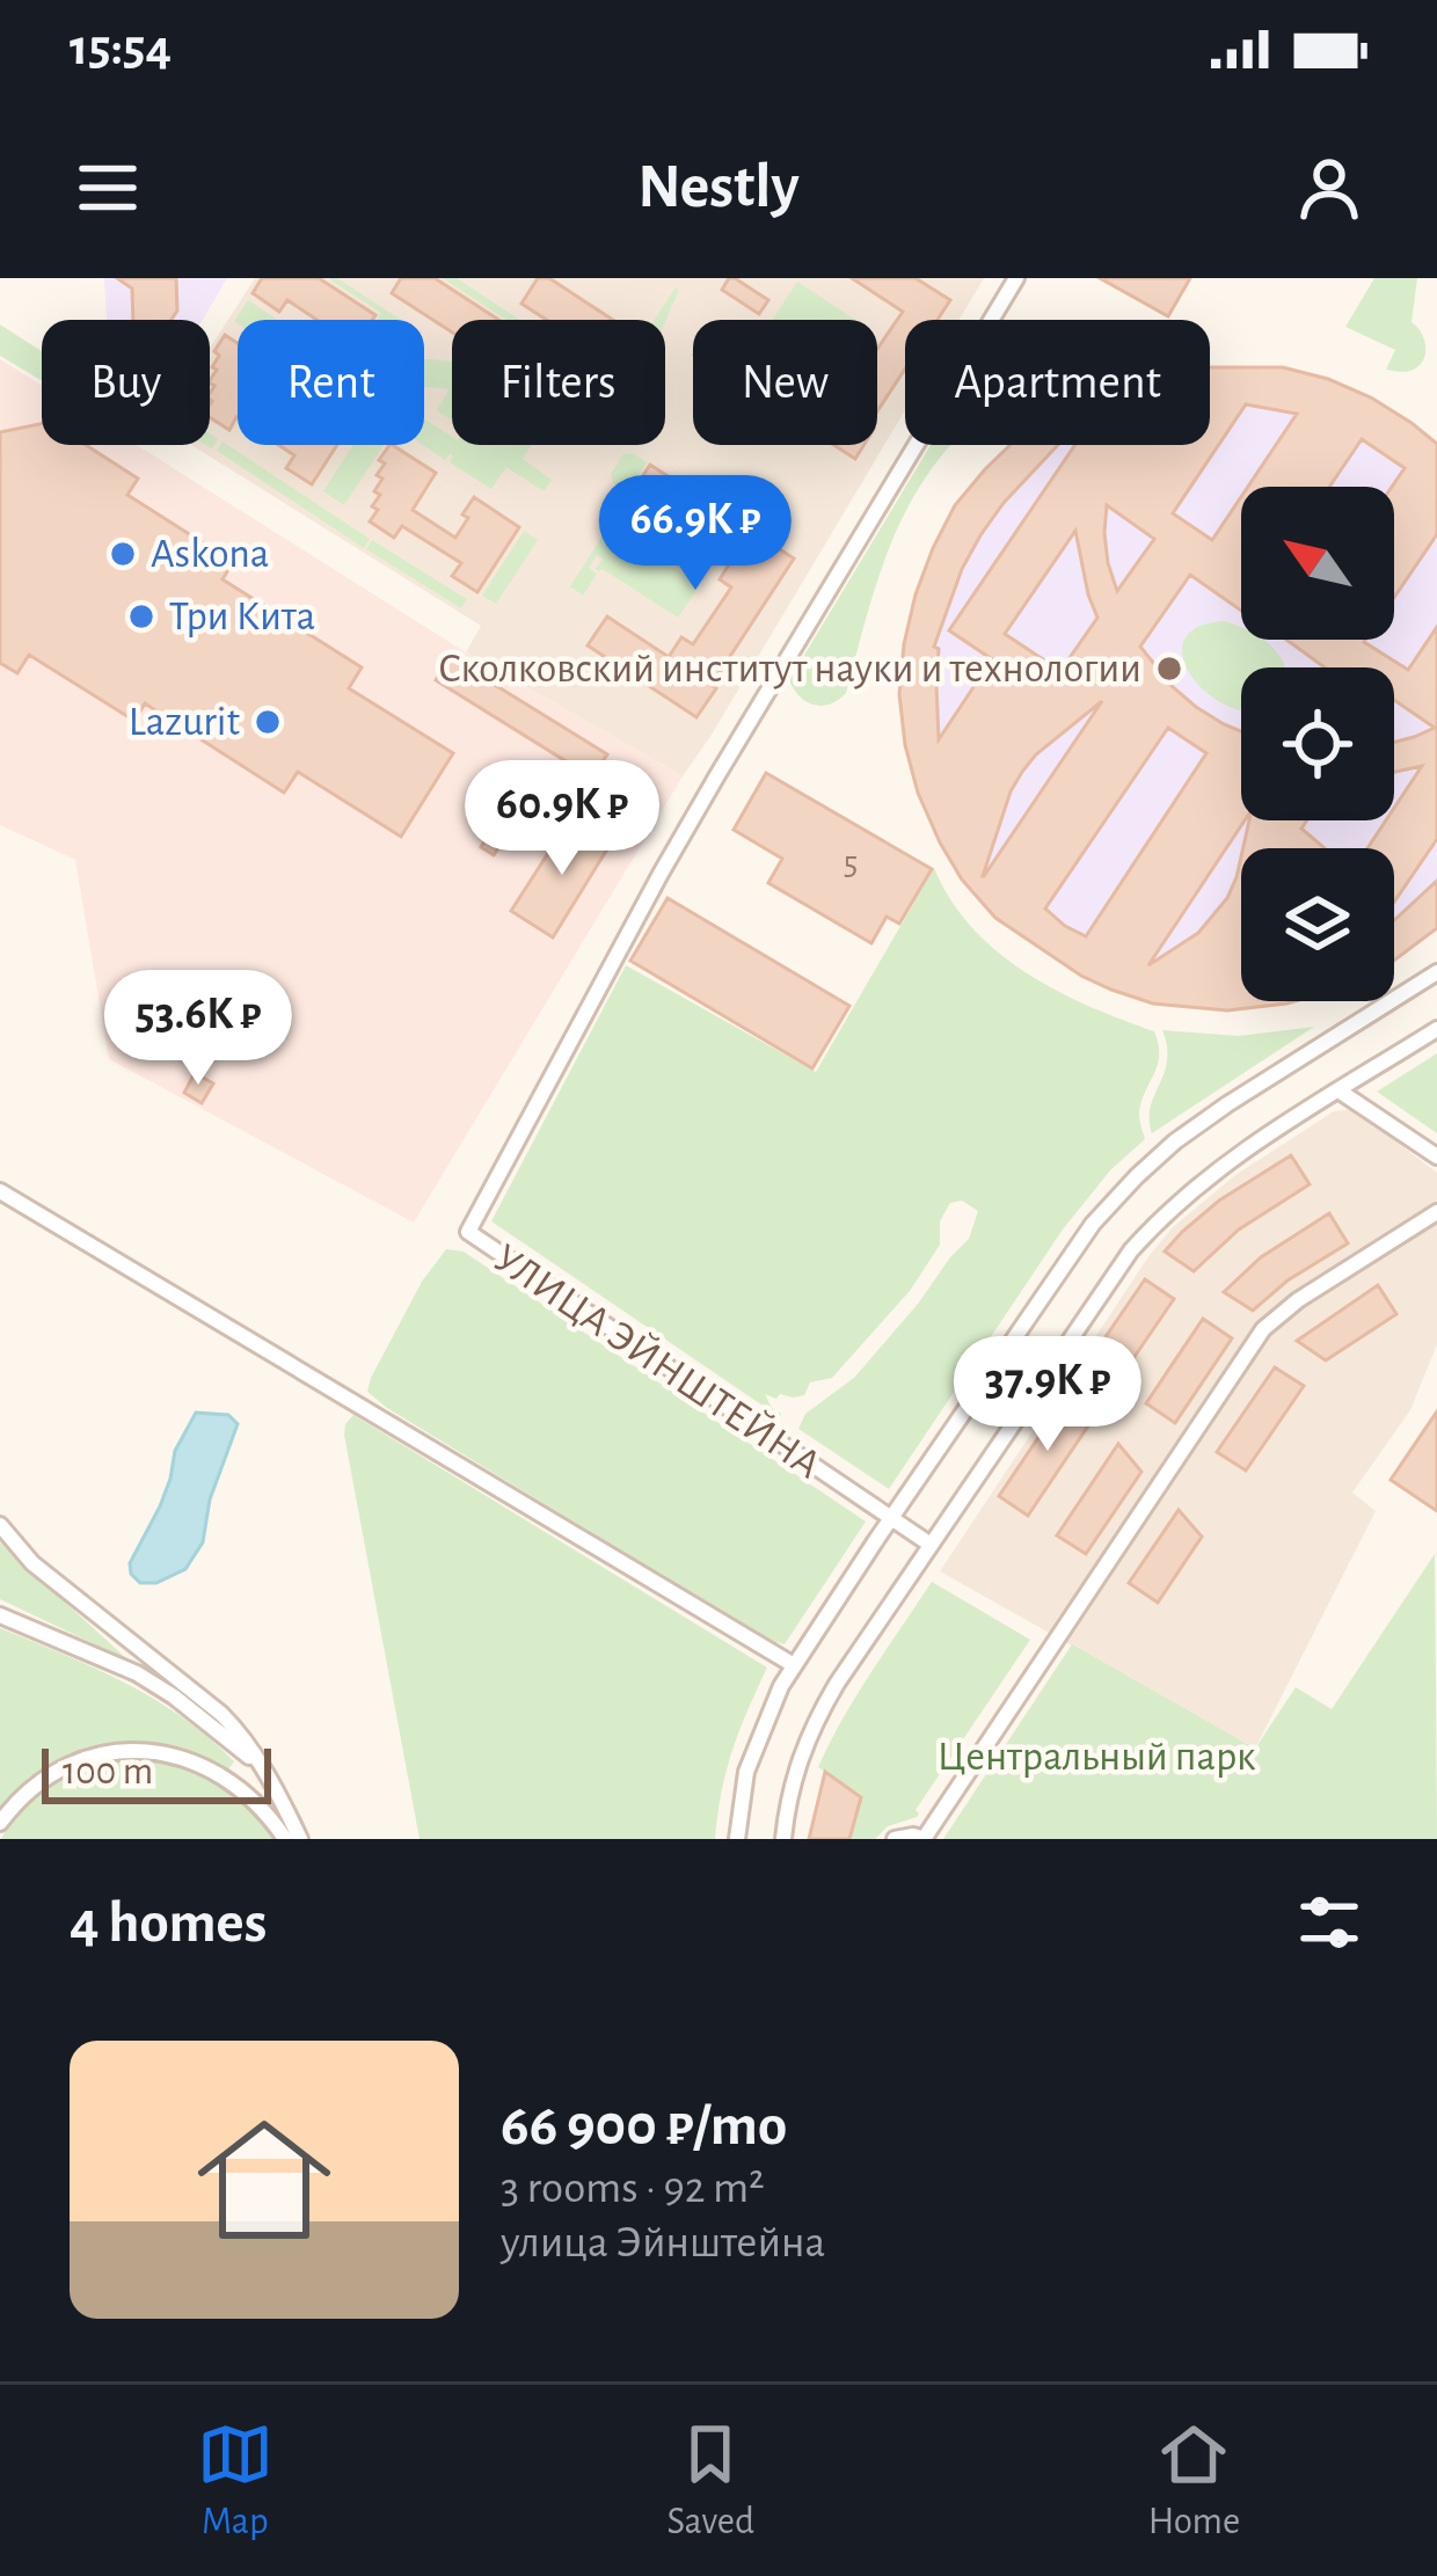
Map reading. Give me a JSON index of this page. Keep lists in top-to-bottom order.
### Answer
{
  "streets": {
    "street": ["УЛИЦА ЭЙНШТЕЙНА"]
  },
  "parks": ["Центральный парк"],
  "places": [
    "Askona",
    "Три Кита",
    "Сколковский институт науки и технологии",
    "Lazurit"
  ],
  "house_numbers": ["5"],
  "scale_bar": "100 m",
  "north": "top left",
  "page": {
    "status": "15:54",
    "header": "Nestly",
    "chip": [
      "Buy",
      "Rent",
      "Filters",
      "New",
      "Apartment"
    ],
    "price": [
      "66.9K ₽",
      "60.9K ₽",
      "53.6K ₽",
      "37.9K ₽"
    ],
    "scale": "100 m",
    "heading": "4 homes",
    "list": [
      {
        "name": "66 900 ₽/mo",
        "note": "3 rooms · 92 m² · улица Эйнштейна"
      }
    ],
    "tabs": ["Map", "Saved", "Home"]
  }
}
